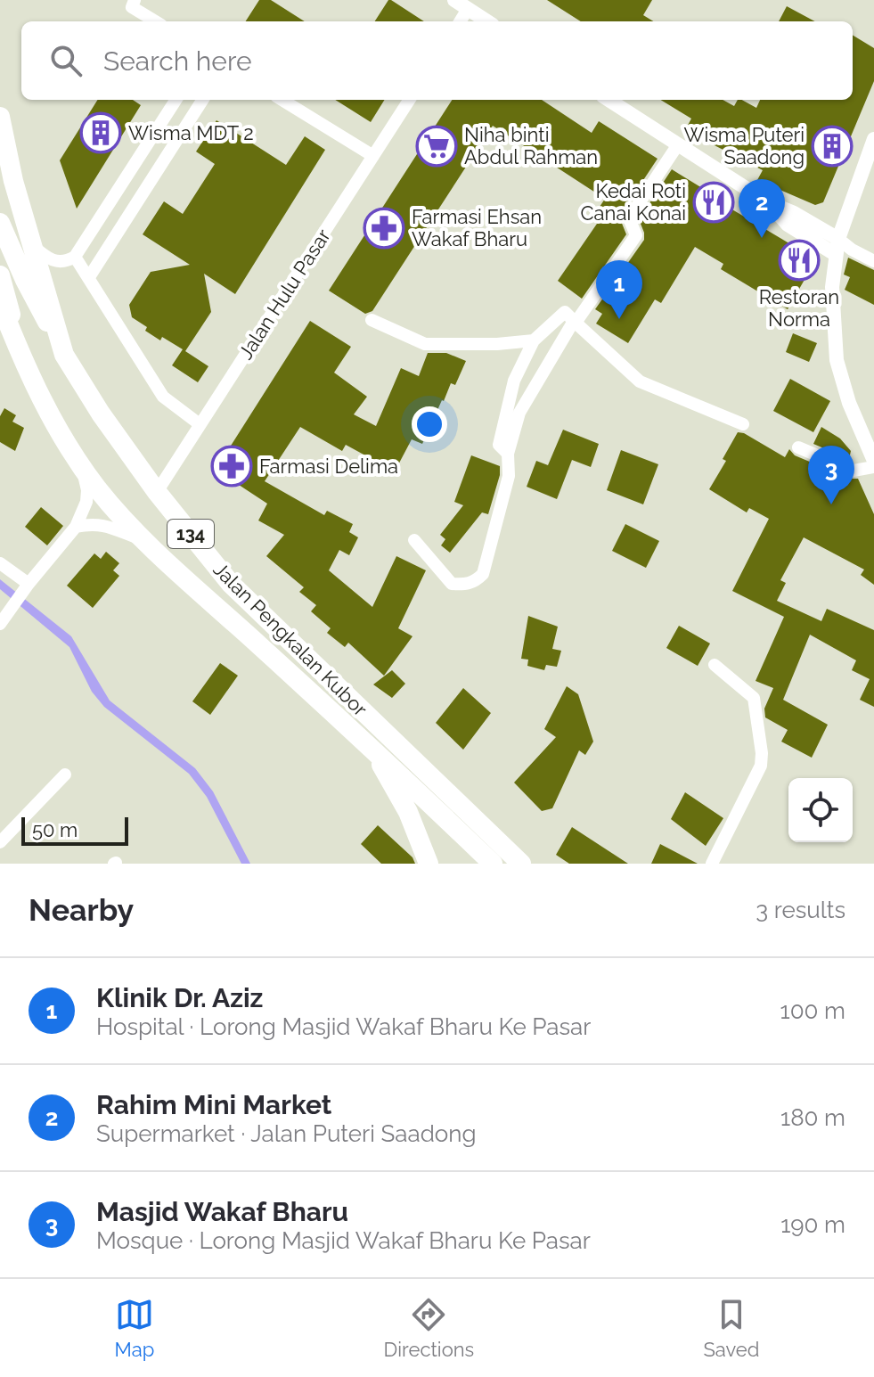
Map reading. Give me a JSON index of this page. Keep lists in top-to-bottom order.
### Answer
{
  "streets": {
    "main road": ["134", "Jalan Pengkalan Kubor"],
    "street": ["Jalan Hulu Pasar"]
  },
  "crossings": [
    ["Jalan Hulu Pasar", "Jalan Pengkalan Kubor"]
  ],
  "places": {
    "building": ["Wisma MDT 2", "Wisma Puteri Saadong"],
    "supermarket": ["Niha binti Abdul Rahman"],
    "restaurant": ["Kedai Roti Canai Konai", "Restoran Norma"],
    "pharmacy": ["Farmasi Ehsan Wakaf Bharu", "Farmasi Delima"]
  },
  "scale_bar": "50 m",
  "page": {
    "search": "Search here",
    "pins": ["2", "1", "3"],
    "scale": "50 m",
    "heading": ["Nearby", "3 results"],
    "list": [
      {
        "mark": "1",
        "name": "Klinik Dr. Aziz",
        "note": "Hospital · Lorong Masjid Wakaf Bharu Ke Pasar",
        "value": "100 m"
      },
      {
        "mark": "2",
        "name": "Rahim Mini Market",
        "note": "Supermarket · Jalan Puteri Saadong",
        "value": "180 m"
      },
      {
        "mark": "3",
        "name": "Masjid Wakaf Bharu",
        "note": "Mosque · Lorong Masjid Wakaf Bharu Ke Pasar",
        "value": "190 m"
      }
    ],
    "nav": ["Map", "Directions", "Saved"]
  }
}
